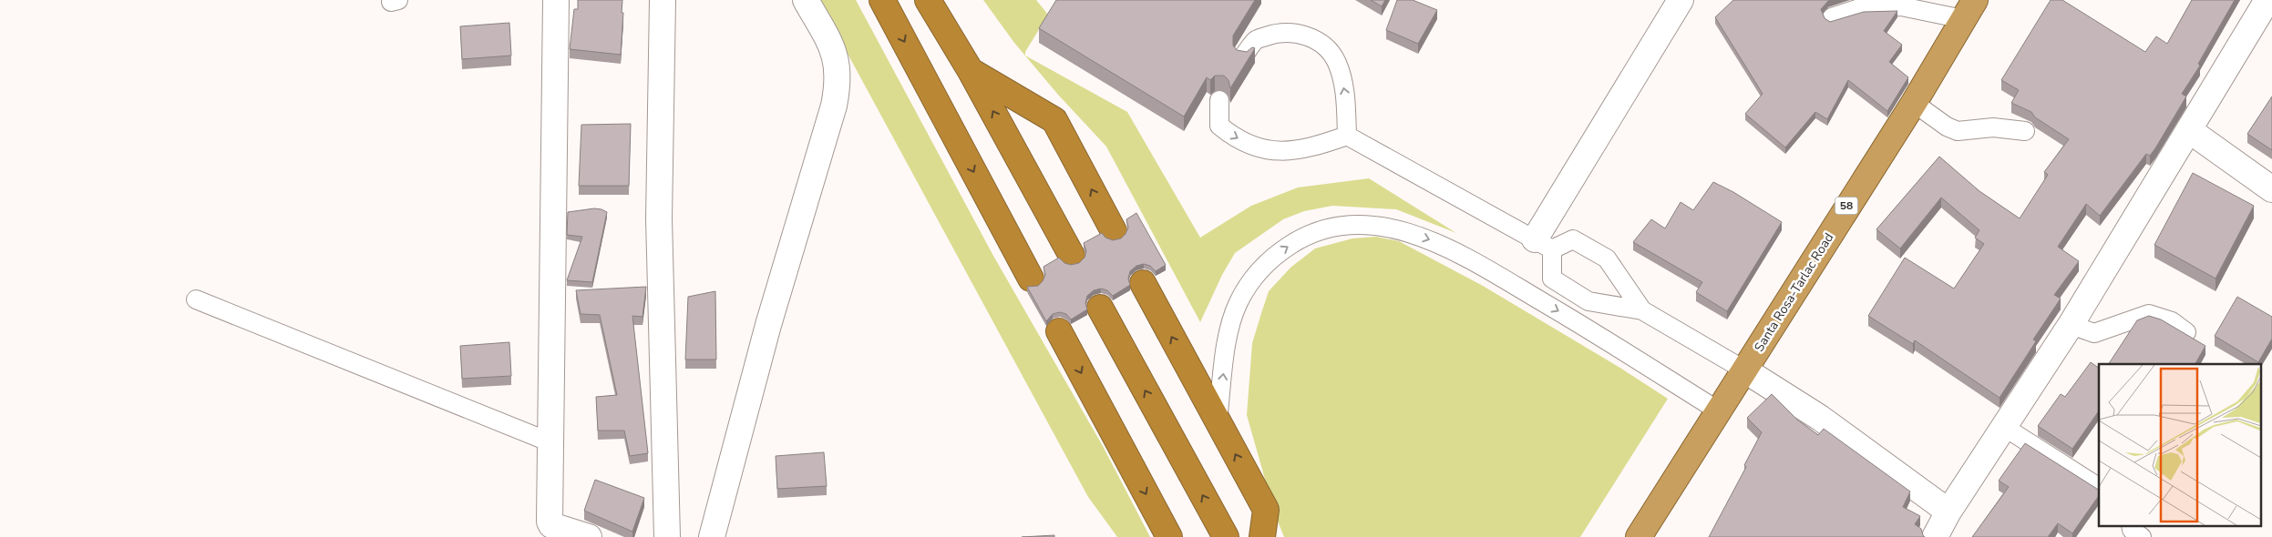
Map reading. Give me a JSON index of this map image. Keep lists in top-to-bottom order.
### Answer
{
  "streets": {
    "highway": ["58", "Santa Rosa-Tarlac Road"]
  }
}
